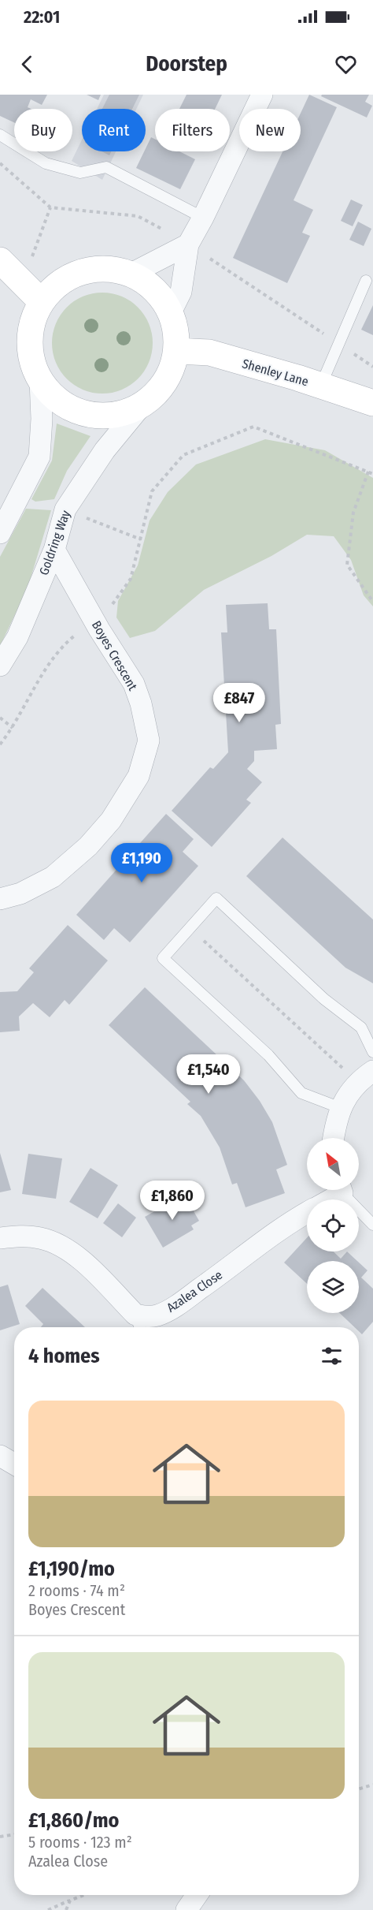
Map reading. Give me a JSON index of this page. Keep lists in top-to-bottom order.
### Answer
{
  "streets": {
    "main road": ["Shenley Lane"],
    "street": ["Goldring Way", "Boyes Crescent", "Azalea Close"]
  },
  "crossings": [
    ["Shenley Lane", "Goldring Way"],
    ["Goldring Way", "Boyes Crescent"]
  ],
  "north": "top left",
  "page": {
    "status": "22:01",
    "header": "Doorstep",
    "chip": [
      "Buy",
      "Rent",
      "Filters",
      "New"
    ],
    "price": [
      "£847",
      "£1,190",
      "£1,540",
      "£1,860"
    ],
    "heading": "4 homes",
    "list": [
      {
        "name": "£1,190/mo",
        "note": "2 rooms · 74 m² · Boyes Crescent"
      },
      {
        "name": "£1,860/mo",
        "note": "5 rooms · 123 m² · Azalea Close"
      }
    ]
  }
}
